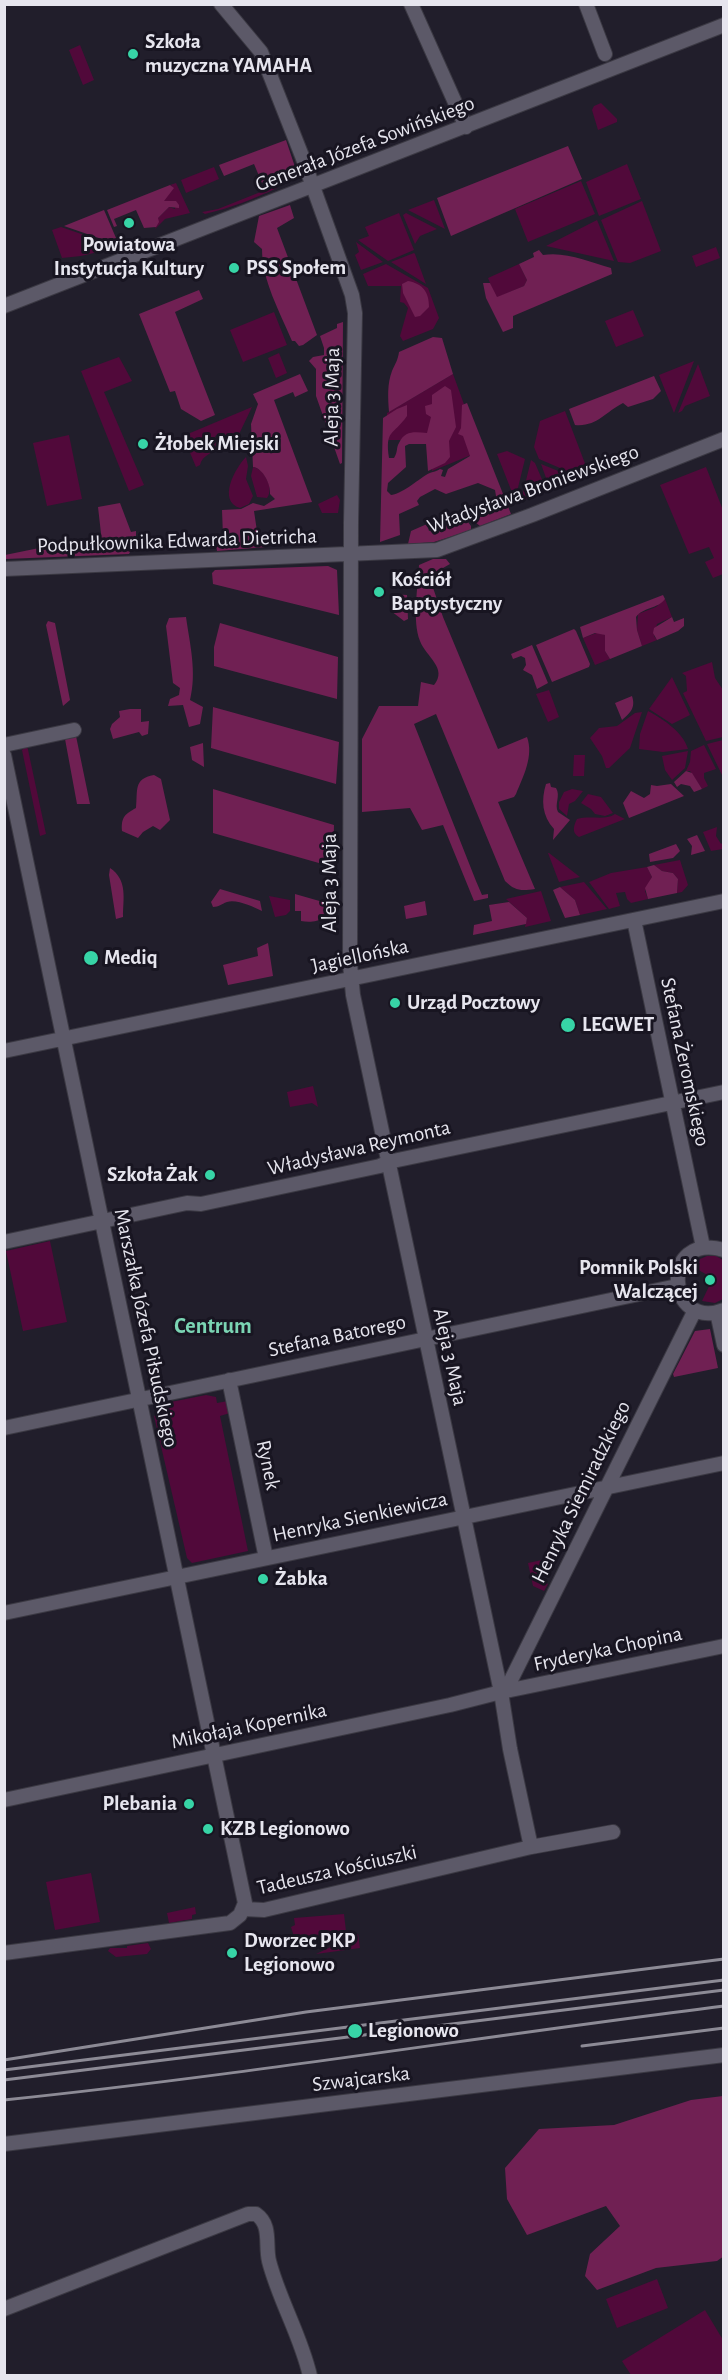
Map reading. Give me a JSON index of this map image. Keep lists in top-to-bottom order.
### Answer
{
  "streets": {
    "street": [
      "Generała Józefa Sowińskiego",
      "Aleja 3 Maja",
      "Władysława Broniewskiego",
      "Podpułkownika Edwarda Dietricha",
      "Jagiellońska",
      "Stefana Żeromskiego",
      "Władysława Reymonta",
      "Marszałka Józefa Piłsudskiego",
      "Stefana Batorego",
      "Rynek",
      "Henryka Siemiradzkiego",
      "Henryka Sienkiewicza",
      "Fryderyka Chopina",
      "Mikołaja Kopernika",
      "Tadeusza Kościuszki",
      "Szwajcarska"
    ]
  },
  "crossings": [
    ["Generała Józefa Sowińskiego", "Aleja 3 Maja"],
    ["Aleja 3 Maja", "Władysława Broniewskiego"],
    ["Aleja 3 Maja", "Podpułkownika Edwarda Dietricha"],
    ["Aleja 3 Maja", "Jagiellońska"],
    ["Aleja 3 Maja", "Władysława Reymonta"],
    ["Aleja 3 Maja", "Stefana Batorego"],
    ["Aleja 3 Maja", "Henryka Siemiradzkiego"],
    ["Aleja 3 Maja", "Henryka Sienkiewicza"],
    ["Aleja 3 Maja", "Fryderyka Chopina"],
    ["Aleja 3 Maja", "Mikołaja Kopernika"],
    ["Aleja 3 Maja", "Tadeusza Kościuszki"],
    ["Władysława Broniewskiego", "Podpułkownika Edwarda Dietricha"],
    ["Jagiellońska", "Stefana Żeromskiego"],
    ["Jagiellońska", "Marszałka Józefa Piłsudskiego"],
    ["Stefana Żeromskiego", "Władysława Reymonta"],
    ["Władysława Reymonta", "Marszałka Józefa Piłsudskiego"],
    ["Marszałka Józefa Piłsudskiego", "Stefana Batorego"],
    ["Marszałka Józefa Piłsudskiego", "Henryka Sienkiewicza"],
    ["Marszałka Józefa Piłsudskiego", "Mikołaja Kopernika"],
    ["Marszałka Józefa Piłsudskiego", "Tadeusza Kościuszki"],
    ["Stefana Batorego", "Rynek"],
    ["Rynek", "Henryka Sienkiewicza"],
    ["Henryka Siemiradzkiego", "Henryka Sienkiewicza"],
    ["Henryka Siemiradzkiego", "Fryderyka Chopina"],
    ["Henryka Siemiradzkiego", "Mikołaja Kopernika"],
    ["Fryderyka Chopina", "Mikołaja Kopernika"]
  ],
  "districts": ["Centrum"],
  "places": [
    "Szkoła muzyczna YAMAHA",
    "Powiatowa Instytucja Kultury",
    "PSS Społem",
    "Żłobek Miejski",
    "Kościół Baptystyczny",
    "Mediq",
    "Urząd Pocztowy",
    "LEGWET",
    "Szkoła Żak",
    "Pomnik Polski Walczącej",
    "Żabka",
    "Plebania",
    "KZB Legionowo",
    "Dworzec PKP Legionowo",
    "Legionowo"
  ]
}
